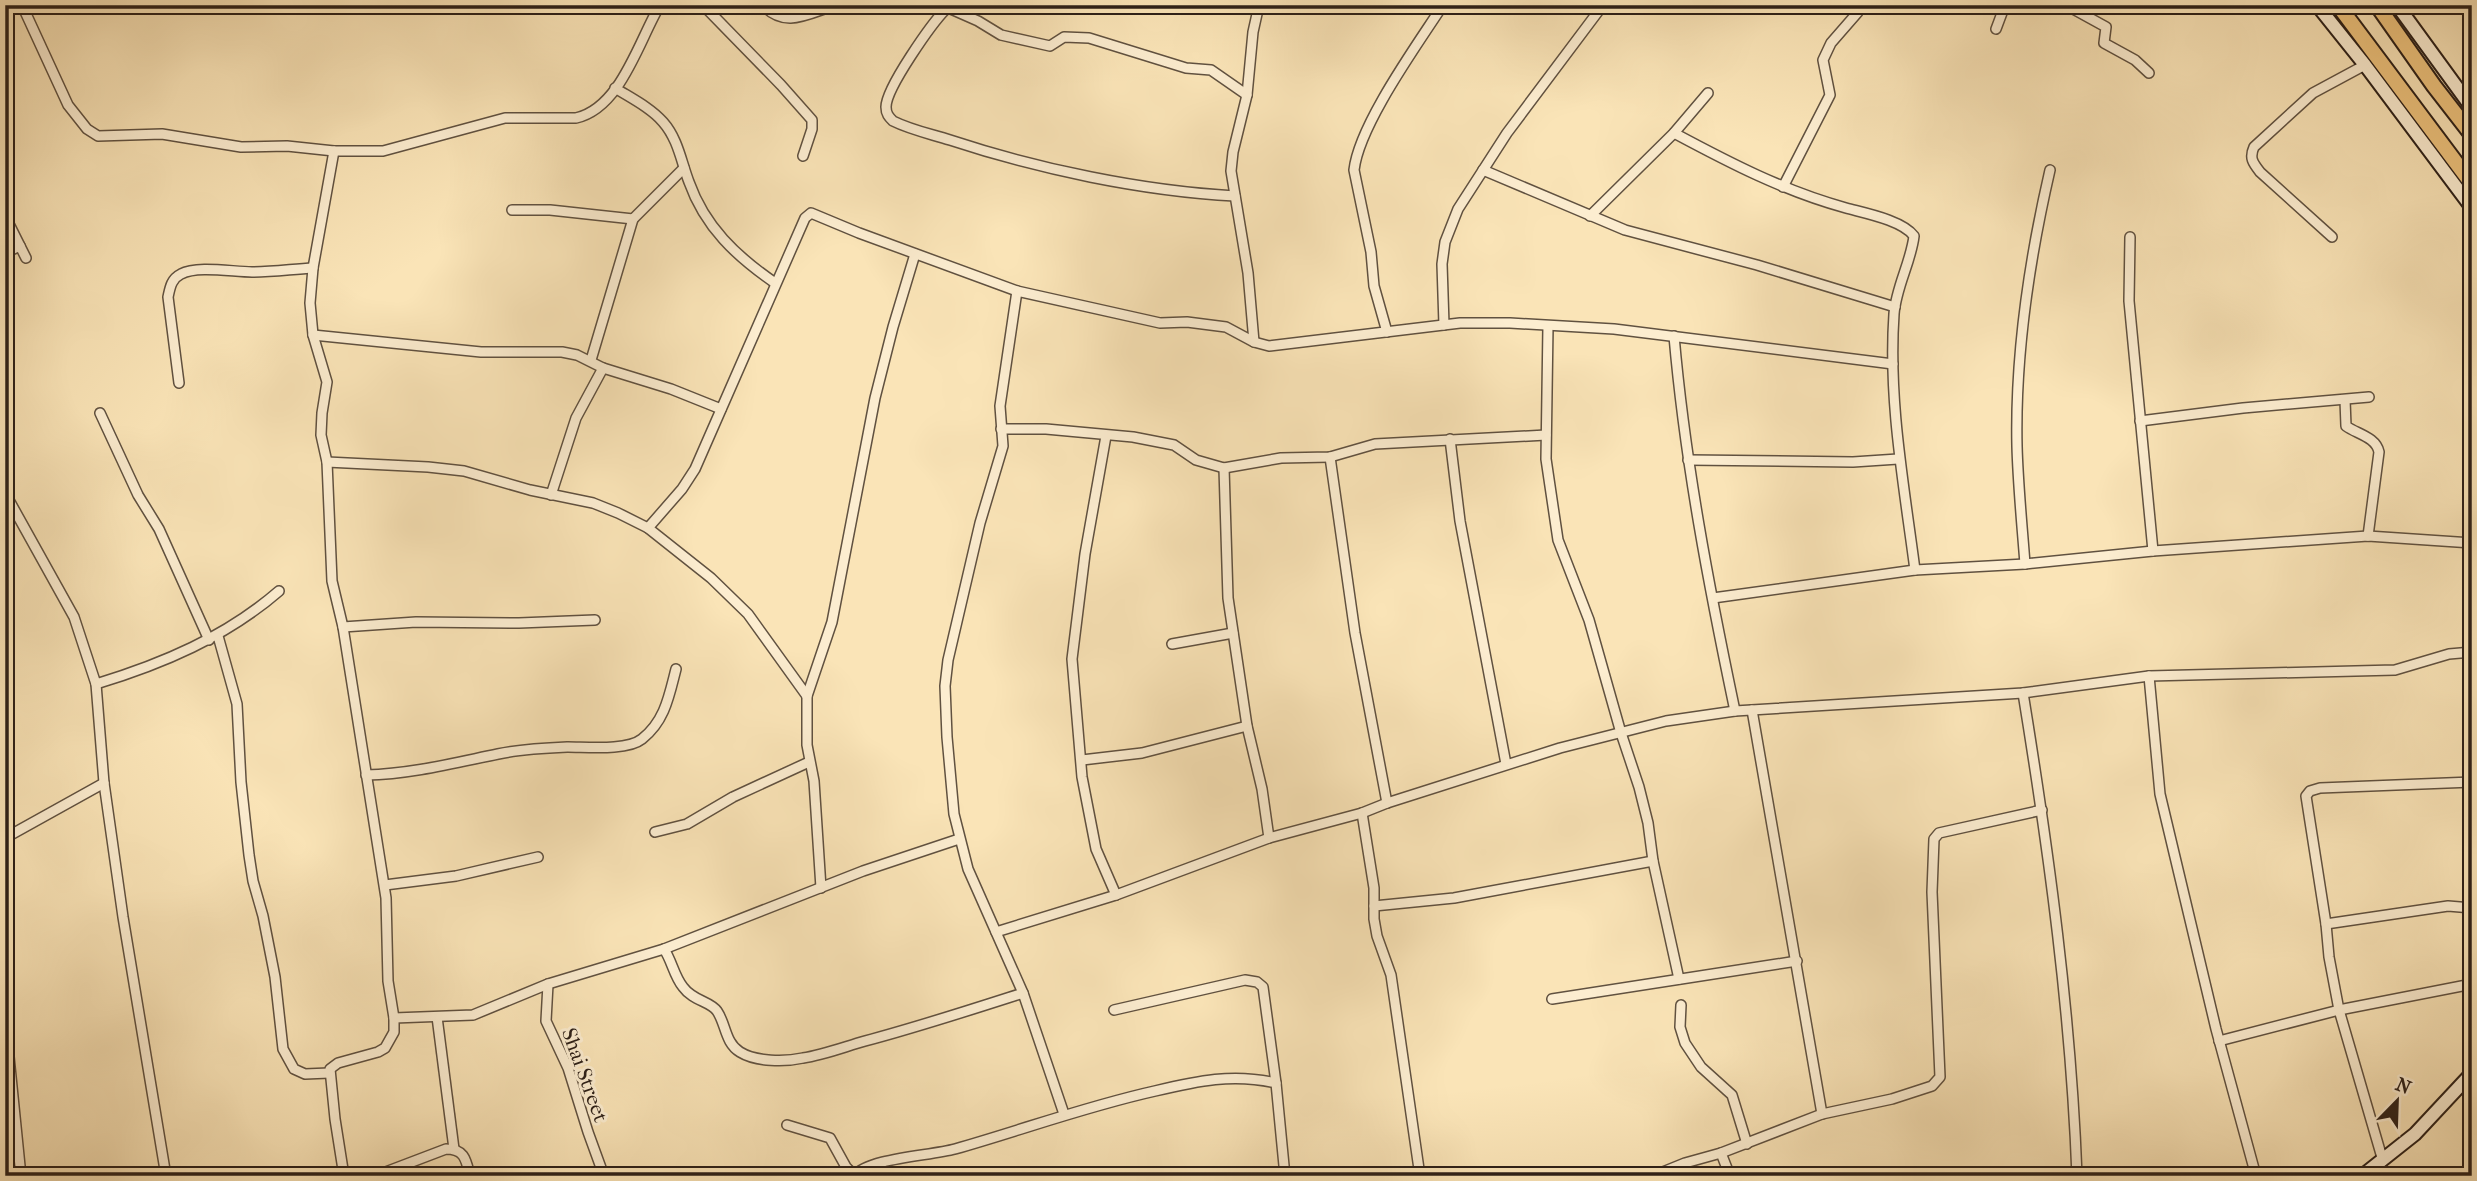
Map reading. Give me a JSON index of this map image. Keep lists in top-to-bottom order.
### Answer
{
  "streets": {
    "street": ["Shai Street"]
  },
  "north": "top right"
}
